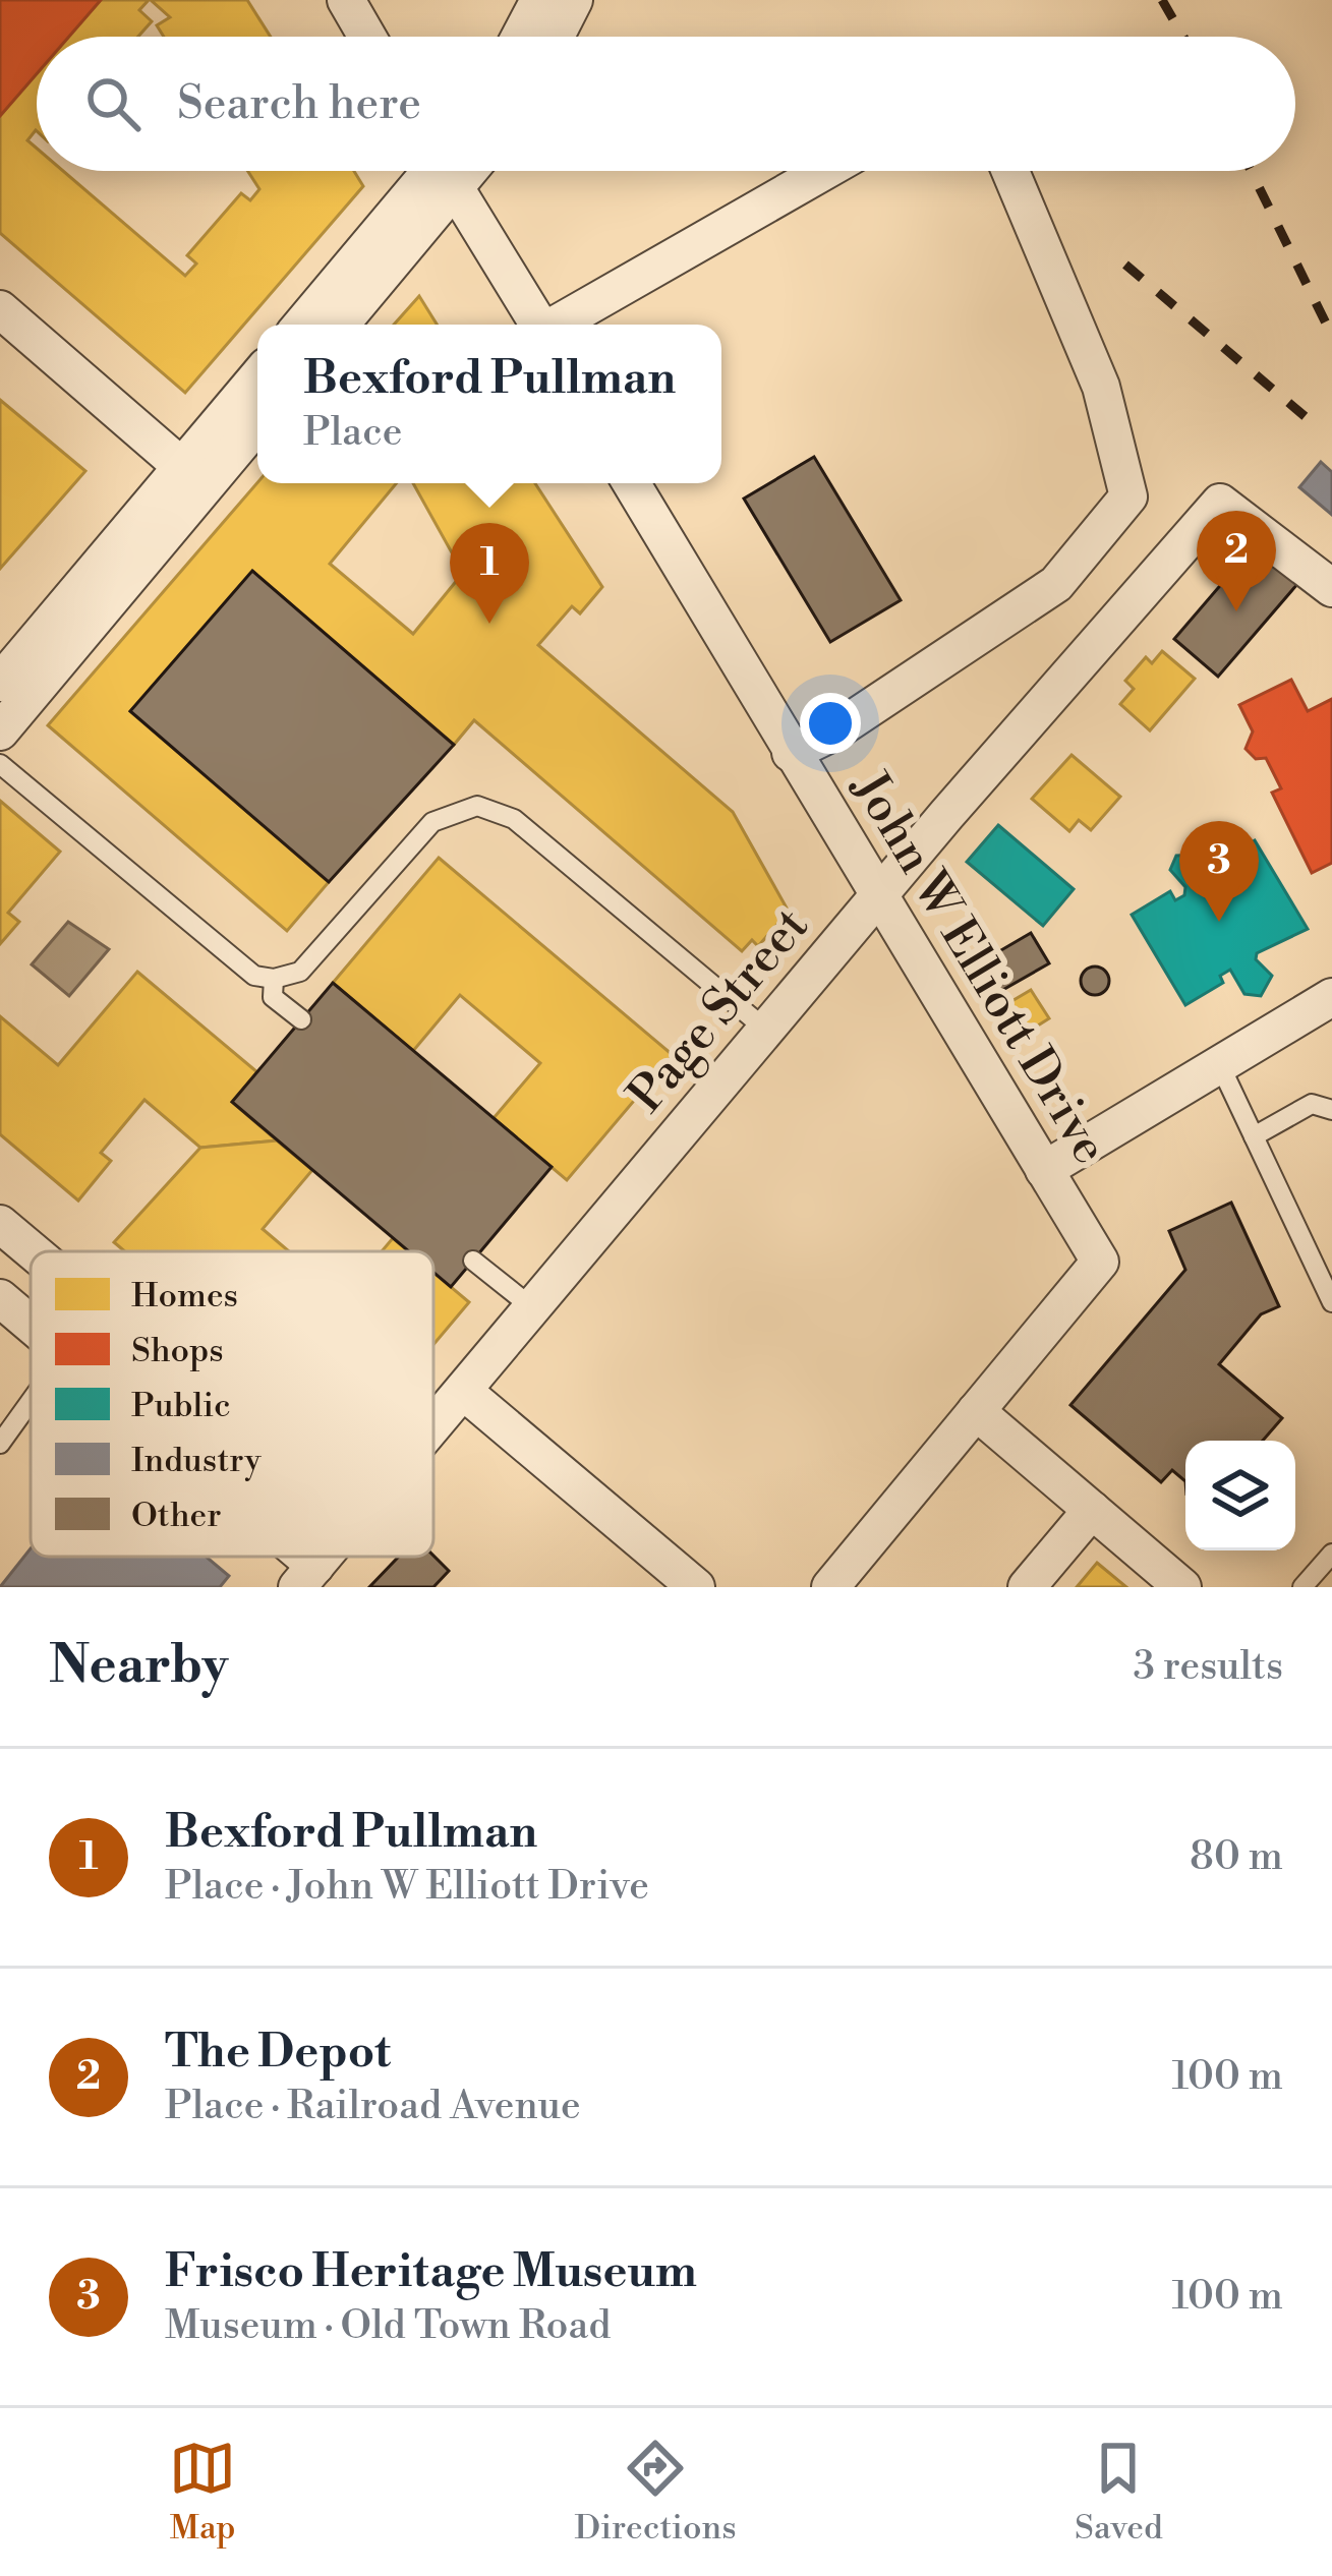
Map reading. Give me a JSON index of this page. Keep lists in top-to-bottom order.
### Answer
{
  "streets": {
    "street": ["John W Elliott Drive", "Page Street"]
  },
  "crossings": [
    ["John W Elliott Drive", "Page Street"]
  ],
  "legend": [
    "Homes",
    "Shops",
    "Public",
    "Industry",
    "Other"
  ],
  "page": {
    "search": "Search here",
    "popup": ["Bexford Pullman", "Place"],
    "pins": ["2", "1", "3"],
    "heading": ["Nearby", "3 results"],
    "list": [
      {
        "mark": "1",
        "name": "Bexford Pullman",
        "note": "Place · John W Elliott Drive",
        "value": "80 m"
      },
      {
        "mark": "2",
        "name": "The Depot",
        "note": "Place · Railroad Avenue",
        "value": "100 m"
      },
      {
        "mark": "3",
        "name": "Frisco Heritage Museum",
        "note": "Museum · Old Town Road",
        "value": "100 m"
      }
    ],
    "nav": ["Map", "Directions", "Saved"]
  }
}
